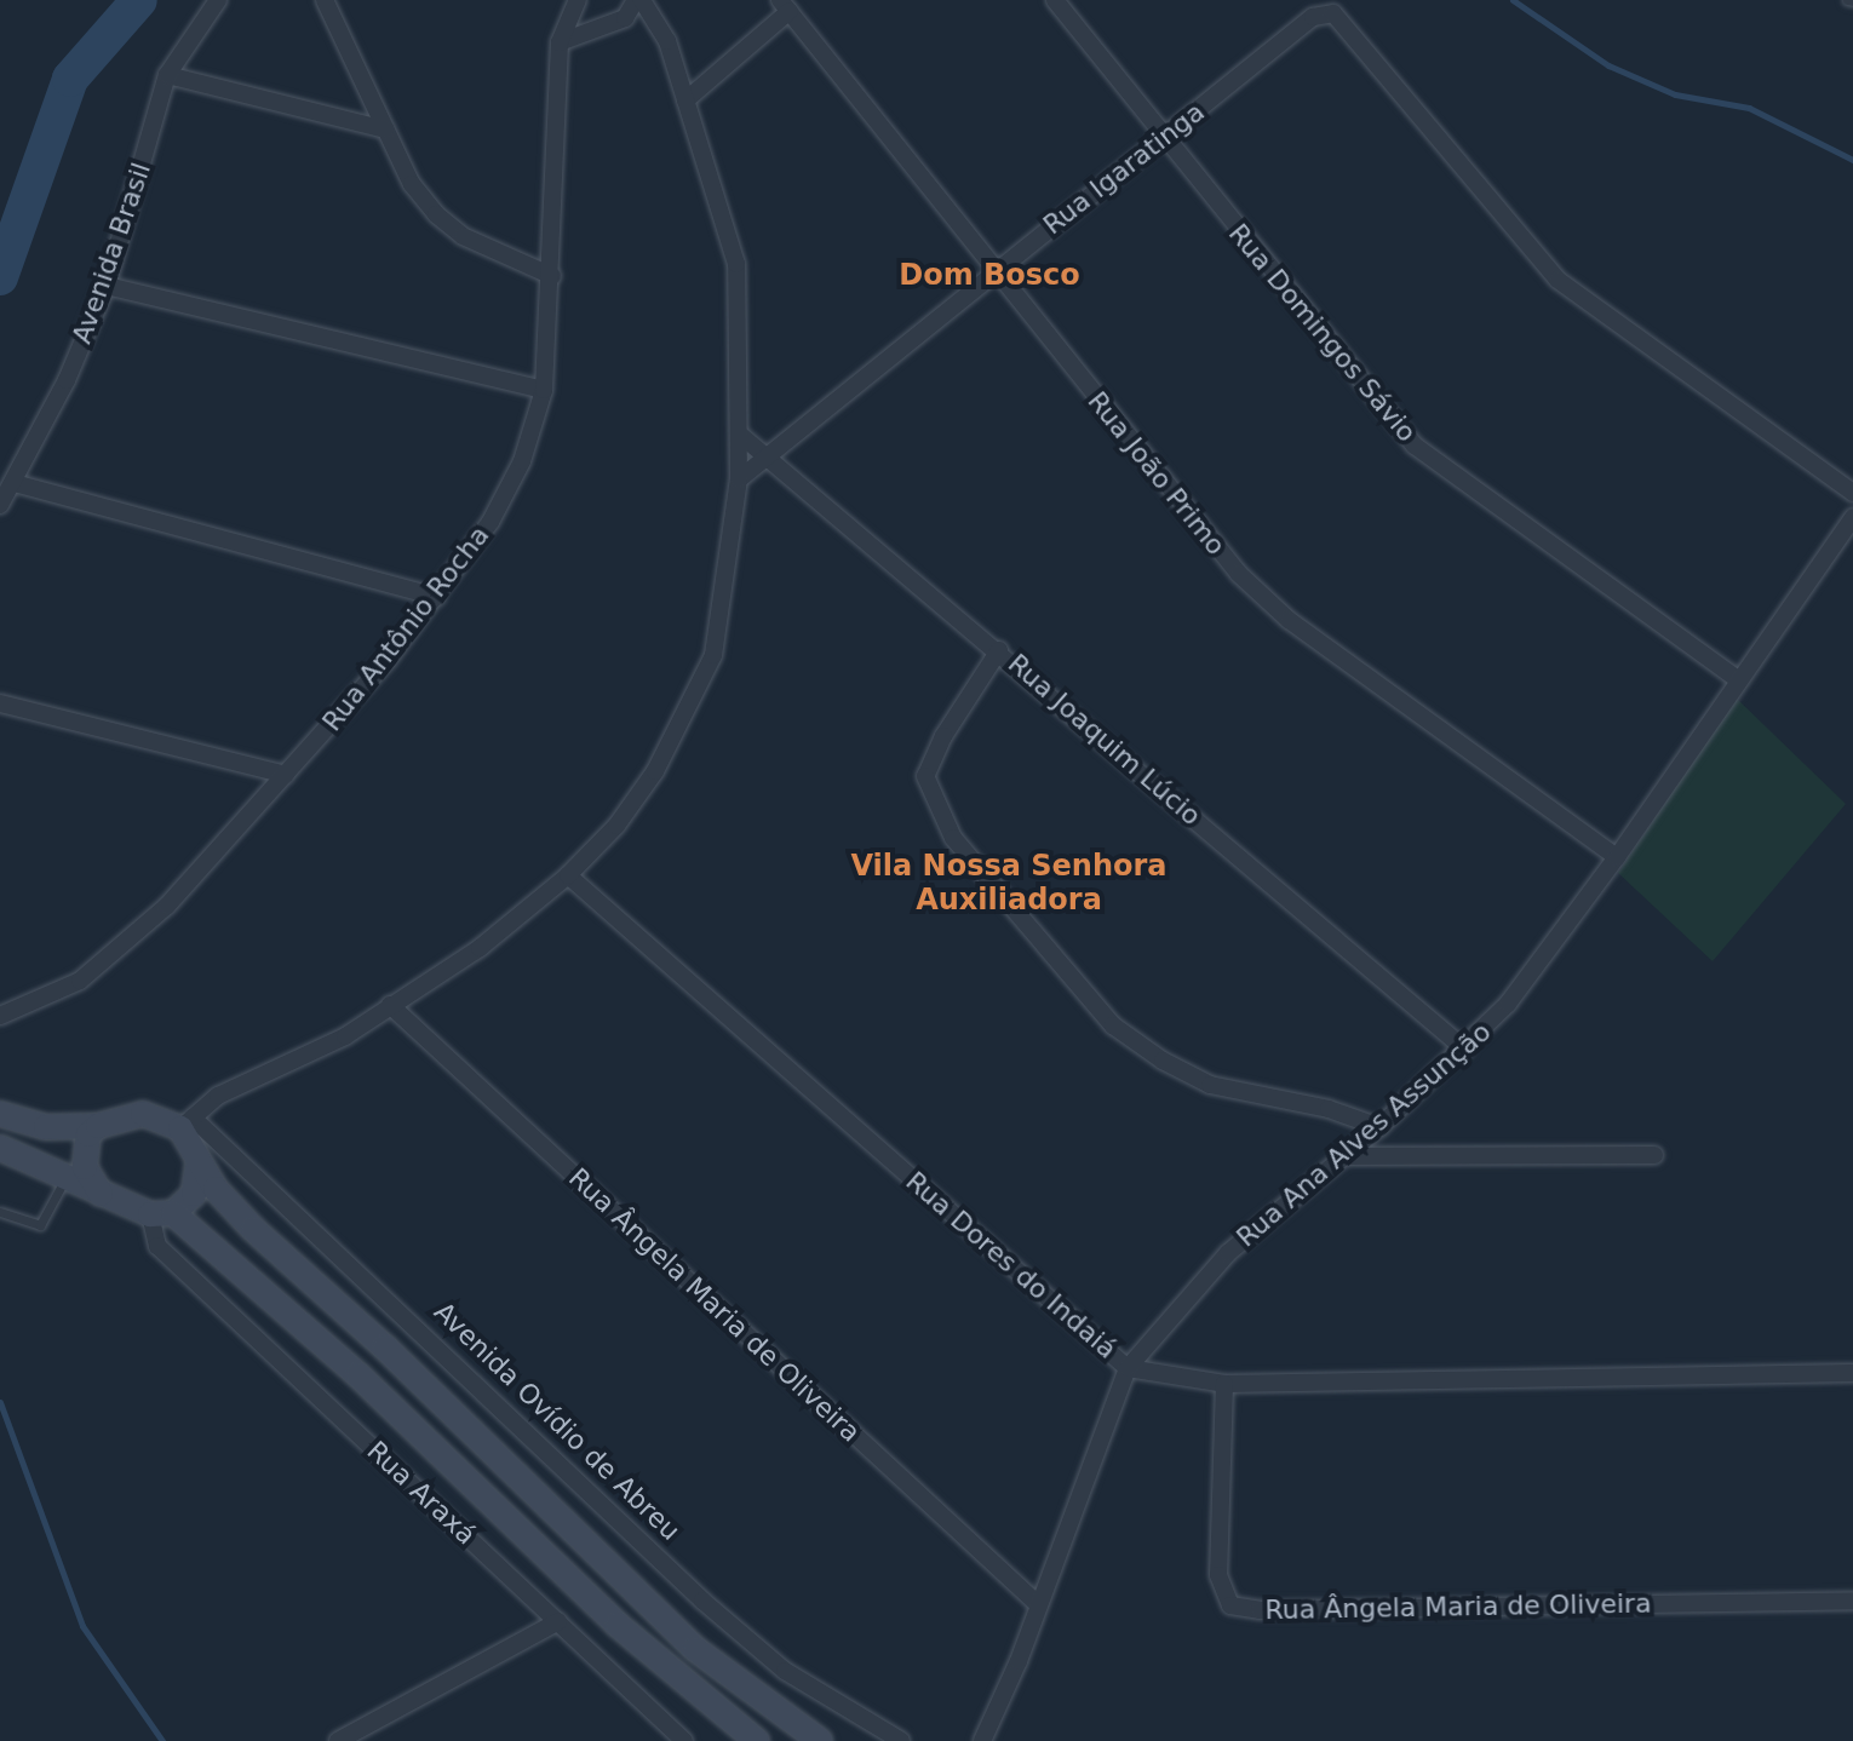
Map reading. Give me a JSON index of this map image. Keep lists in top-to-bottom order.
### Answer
{
  "streets": {
    "street": [
      "Rua Igaratinga",
      "Avenida Brasil",
      "Rua Domingos Sávio",
      "Rua João Primo",
      "Rua Antônio Rocha",
      "Rua Joaquim Lúcio",
      "Rua Ana Alves Assunção",
      "Rua Dores do Indaiá",
      "Rua Ângela Maria de Oliveira",
      "Avenida Ovídio de Abreu",
      "Rua Araxá"
    ]
  },
  "crossings": [
    ["Rua Igaratinga", "Rua Domingos Sávio"],
    ["Rua Igaratinga", "Rua João Primo"],
    ["Rua Igaratinga", "Rua Joaquim Lúcio"],
    ["Rua Domingos Sávio", "Rua Ana Alves Assunção"],
    ["Rua João Primo", "Rua Ana Alves Assunção"],
    ["Rua Joaquim Lúcio", "Rua Ana Alves Assunção"],
    ["Rua Ana Alves Assunção", "Rua Dores do Indaiá"],
    ["Rua Ana Alves Assunção", "Rua Ângela Maria de Oliveira"],
    ["Rua Dores do Indaiá", "Rua Ângela Maria de Oliveira"],
    ["Avenida Ovídio de Abreu", "Rua Araxá"]
  ],
  "districts": ["Dom Bosco", "Vila Nossa Senhora Auxiliadora"]
}
